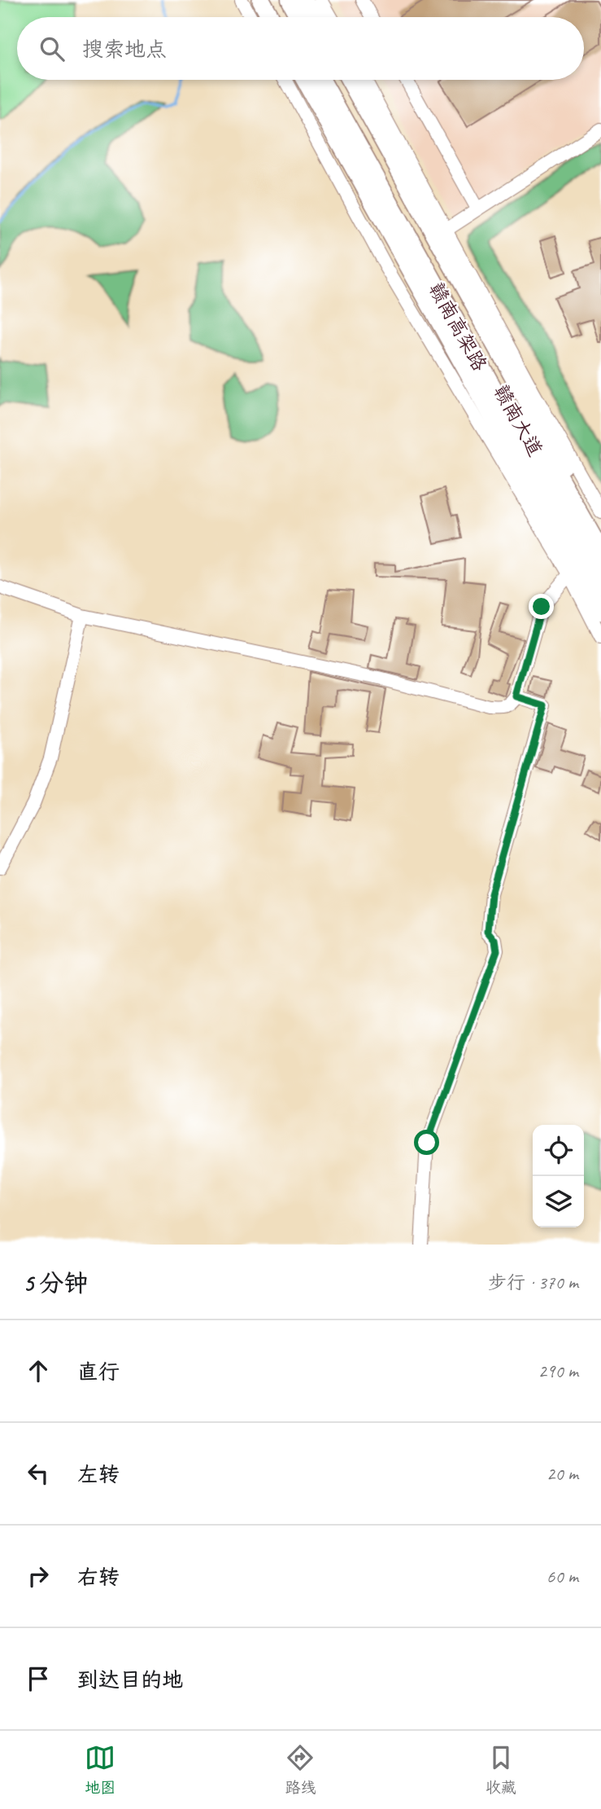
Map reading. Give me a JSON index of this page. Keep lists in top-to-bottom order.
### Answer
{
  "streets": {
    "highway": ["赣南高架路"],
    "main road": ["赣南大道"]
  },
  "page": {
    "search": "搜索地点",
    "heading": ["5 分钟", "步行 · 370 m"],
    "list": [
      ["直行", "290 m"],
      ["左转", "20 m"],
      ["右转", "60 m"],
      "到达目的地"
    ],
    "nav": ["地图", "路线", "收藏"]
  }
}
